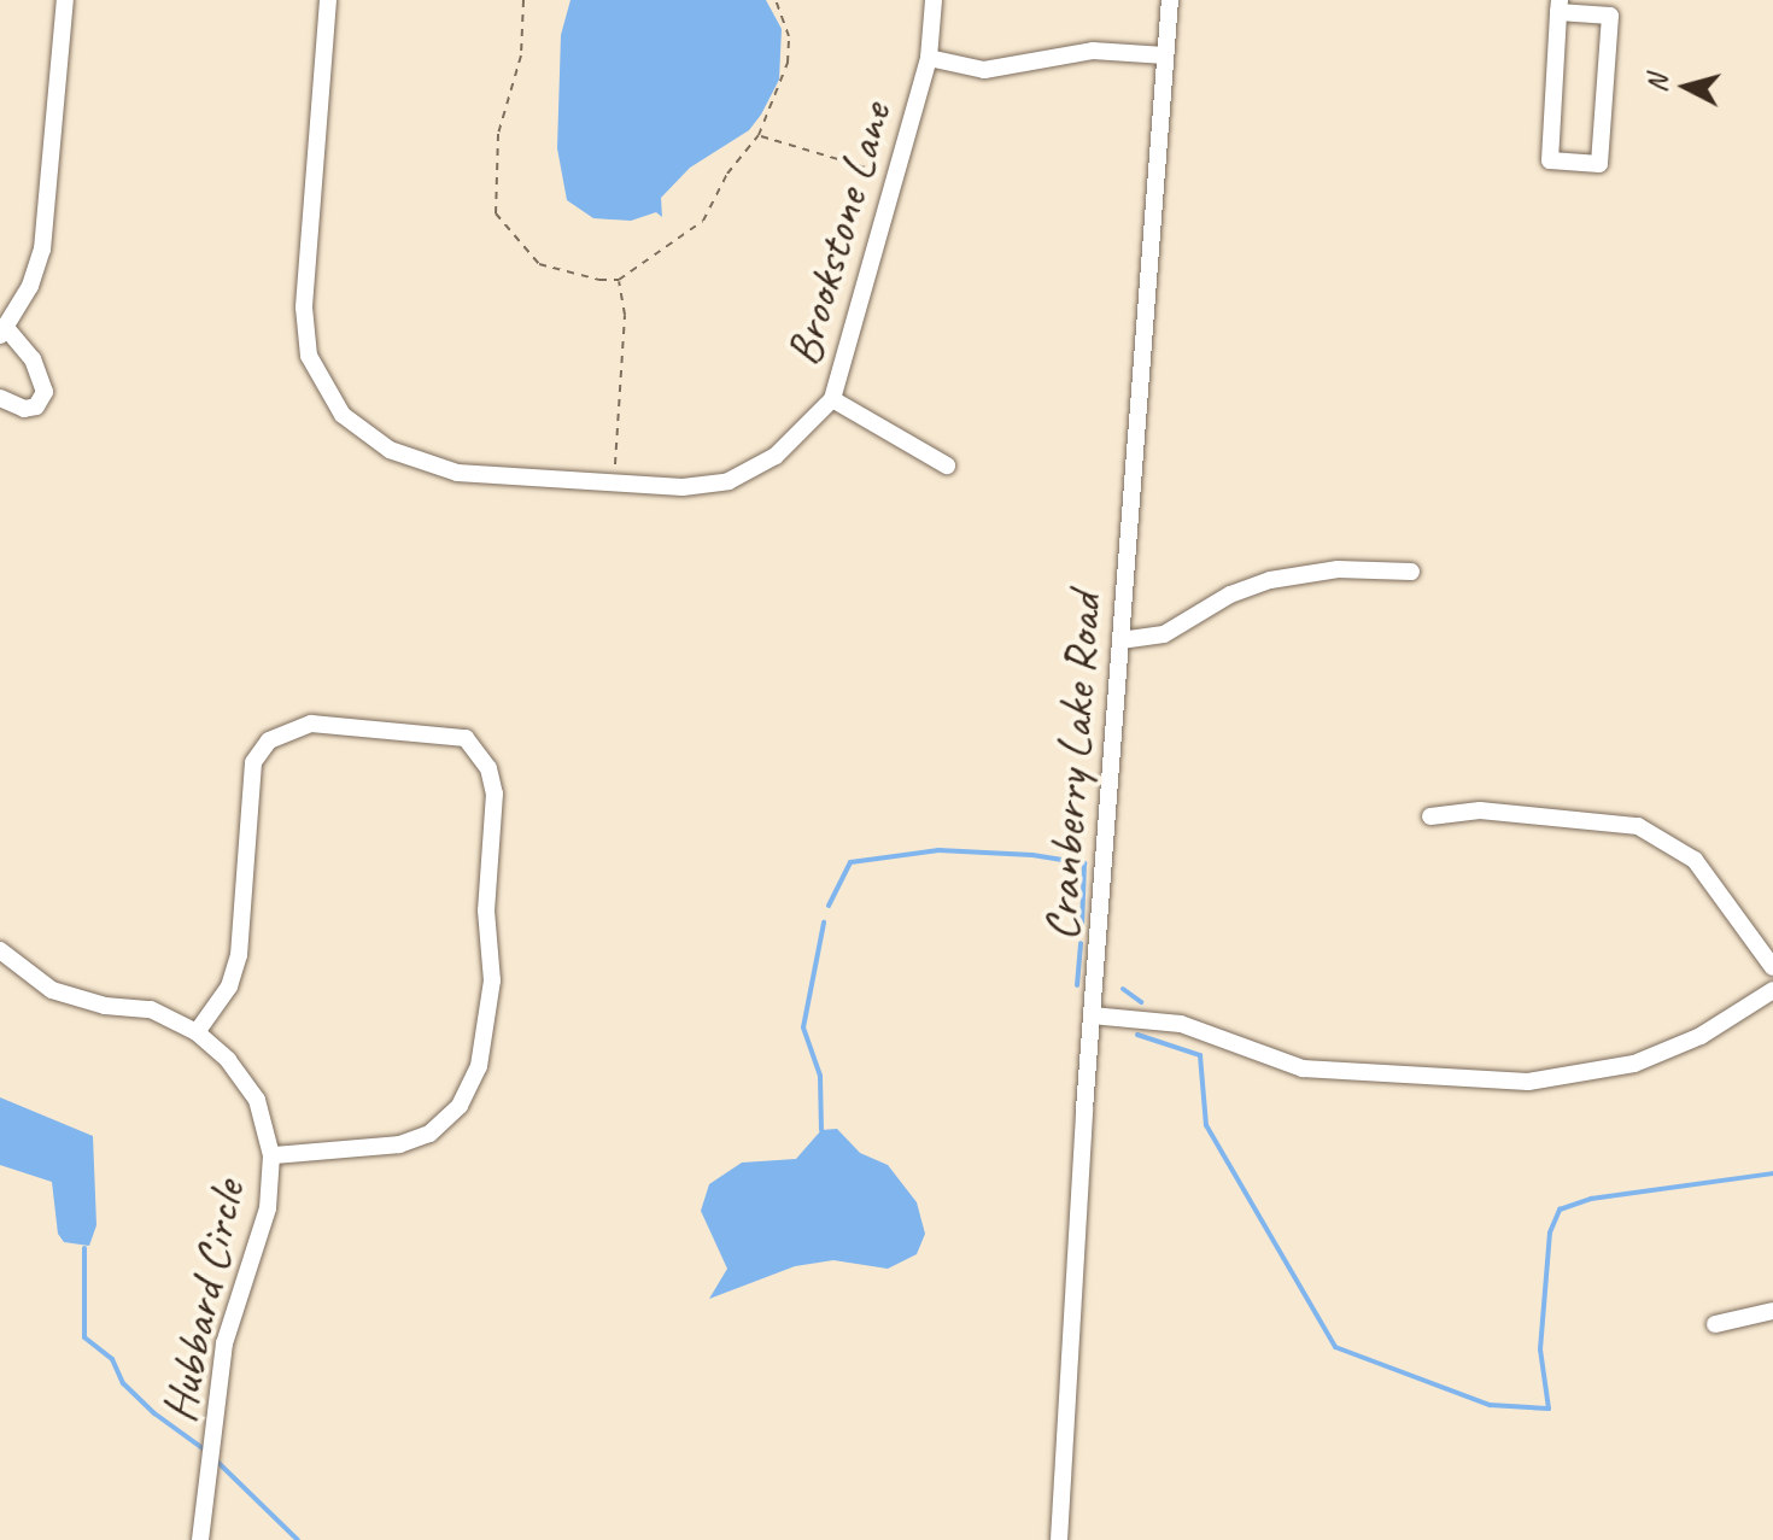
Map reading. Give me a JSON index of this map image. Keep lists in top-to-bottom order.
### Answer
{
  "streets": {
    "street": ["Brookstone Lane", "Cranberry Lake Road", "Hubbard Circle"]
  },
  "north": "left"
}
